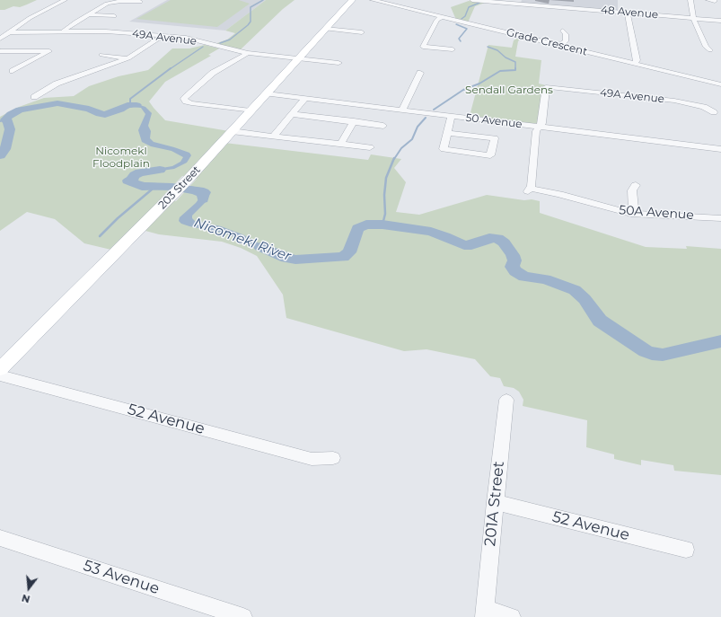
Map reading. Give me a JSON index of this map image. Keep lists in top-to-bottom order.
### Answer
{
  "streets": {
    "main road": ["203 Street"],
    "street": [
      "48 Avenue",
      "49A Avenue",
      "Grade Crescent",
      "50 Avenue",
      "50A Avenue",
      "52 Avenue",
      "201A Street",
      "53 Avenue"
    ]
  },
  "crossings": [
    ["49A Avenue", "50 Avenue"],
    ["49A Avenue", "203 Street"],
    ["49A Avenue", "50A Avenue"],
    ["50 Avenue", "203 Street"],
    ["50 Avenue", "50A Avenue"],
    ["52 Avenue", "201A Street"]
  ],
  "water": ["Nicomekl River"],
  "parks": ["Sendall Gardens", "Nicomekl Floodplain"],
  "north": "bottom"
}
